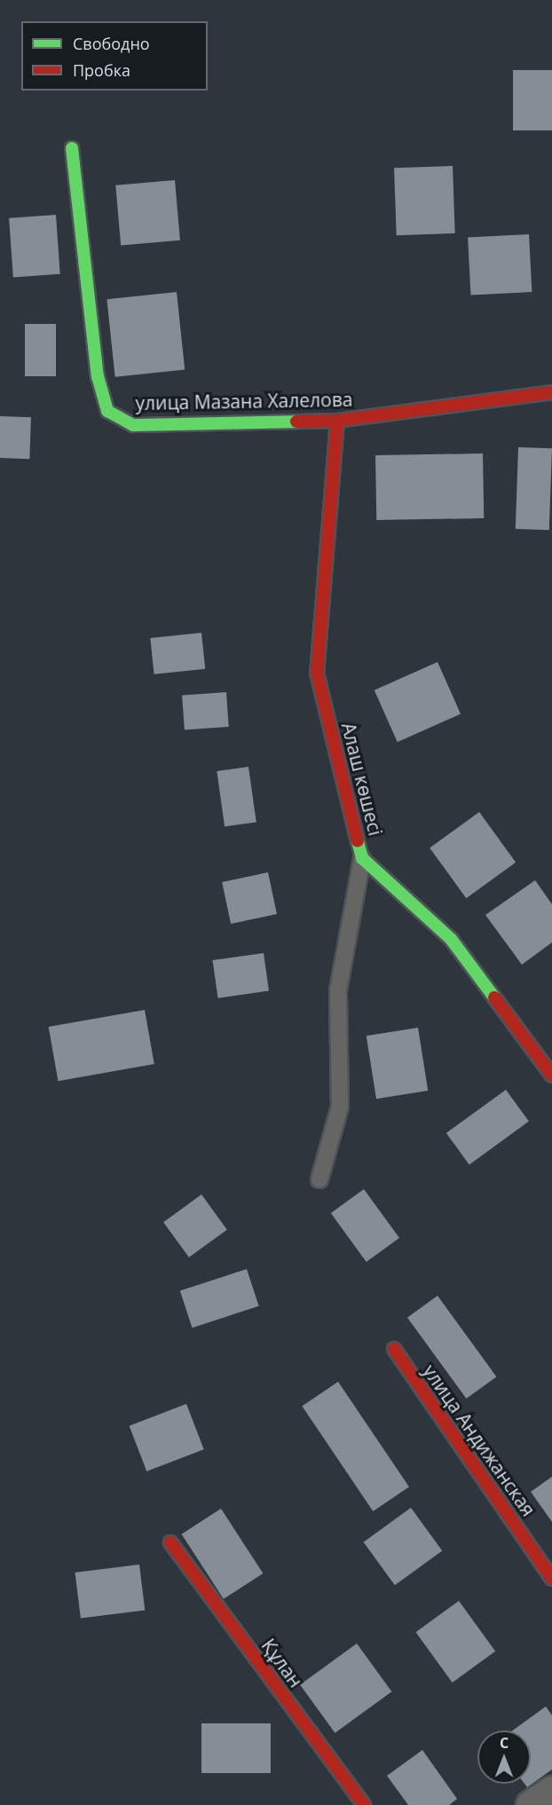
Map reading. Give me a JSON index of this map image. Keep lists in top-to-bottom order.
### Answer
{
  "streets": {
    "street": [
      "улица Мазана Халелова",
      "Алаш көшесі",
      "улица Андижанская",
      "Құлан"
    ]
  },
  "crossings": [
    ["улица Мазана Халелова", "Алаш көшесі"]
  ],
  "legend": ["Свободно", "Пробка"],
  "north": "top"
}
